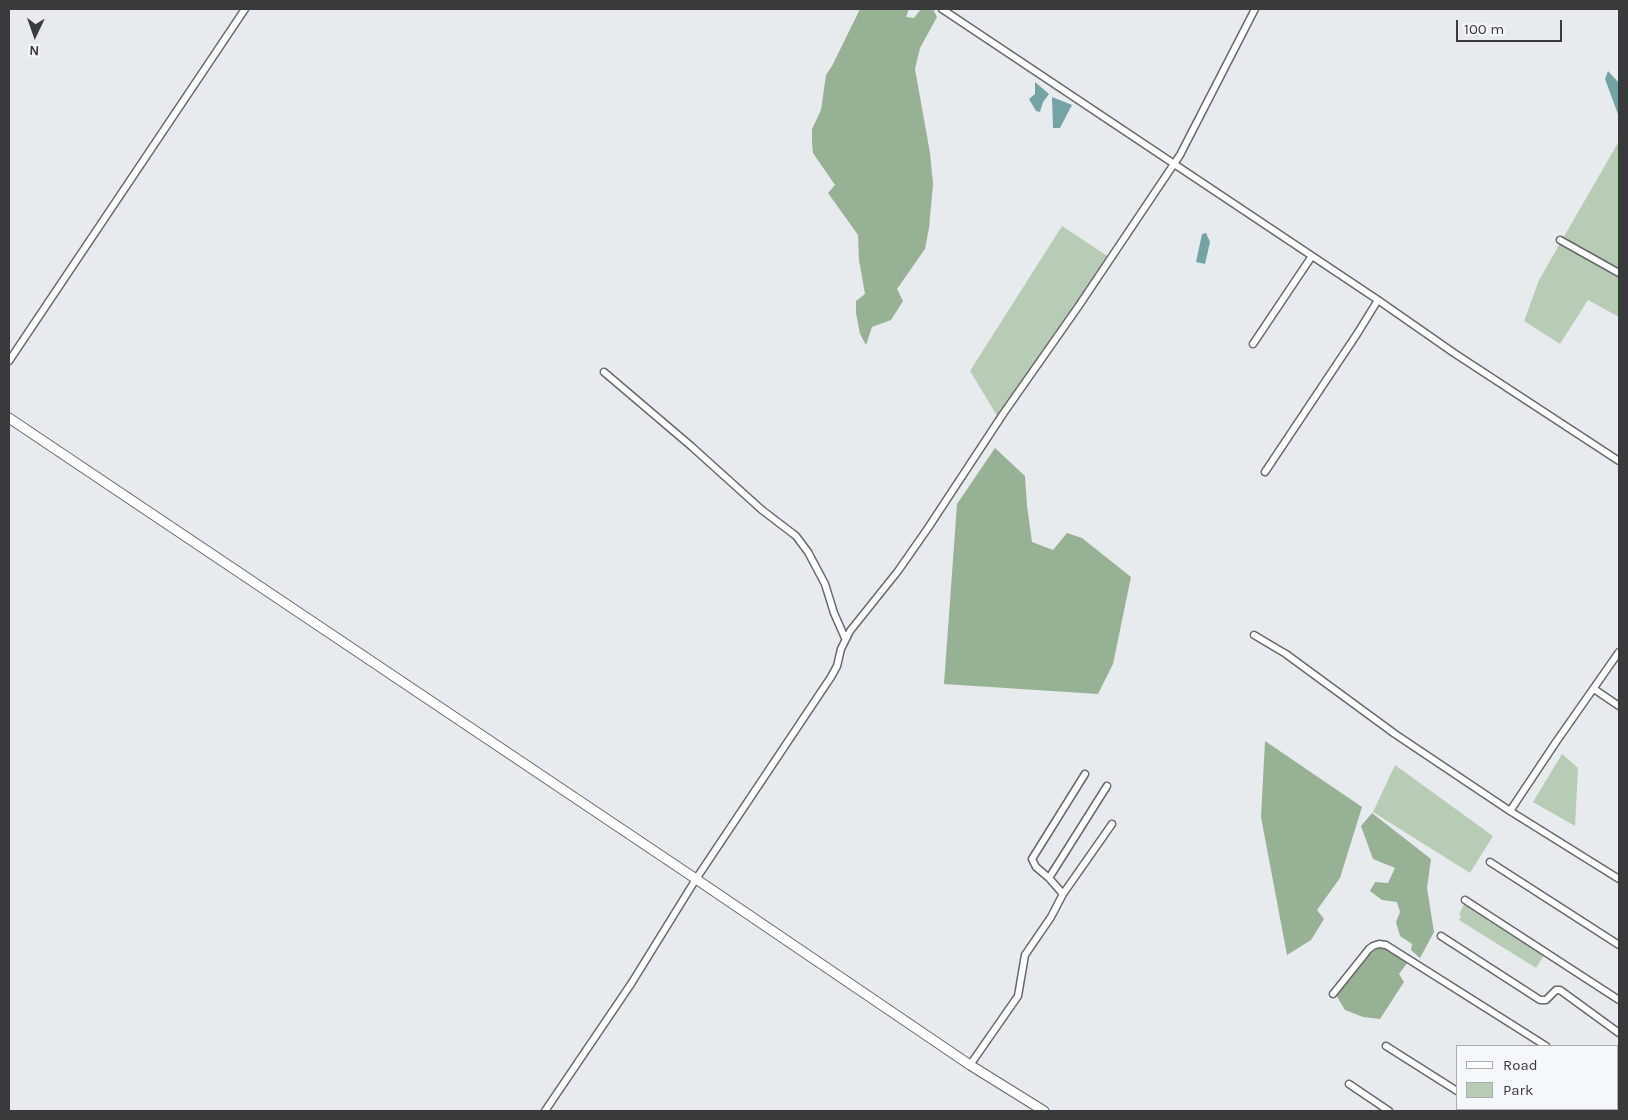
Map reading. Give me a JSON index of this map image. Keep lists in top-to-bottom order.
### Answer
{
  "legend": ["Road", "Park"],
  "scale_bar": "100 m",
  "north": "bottom"
}
